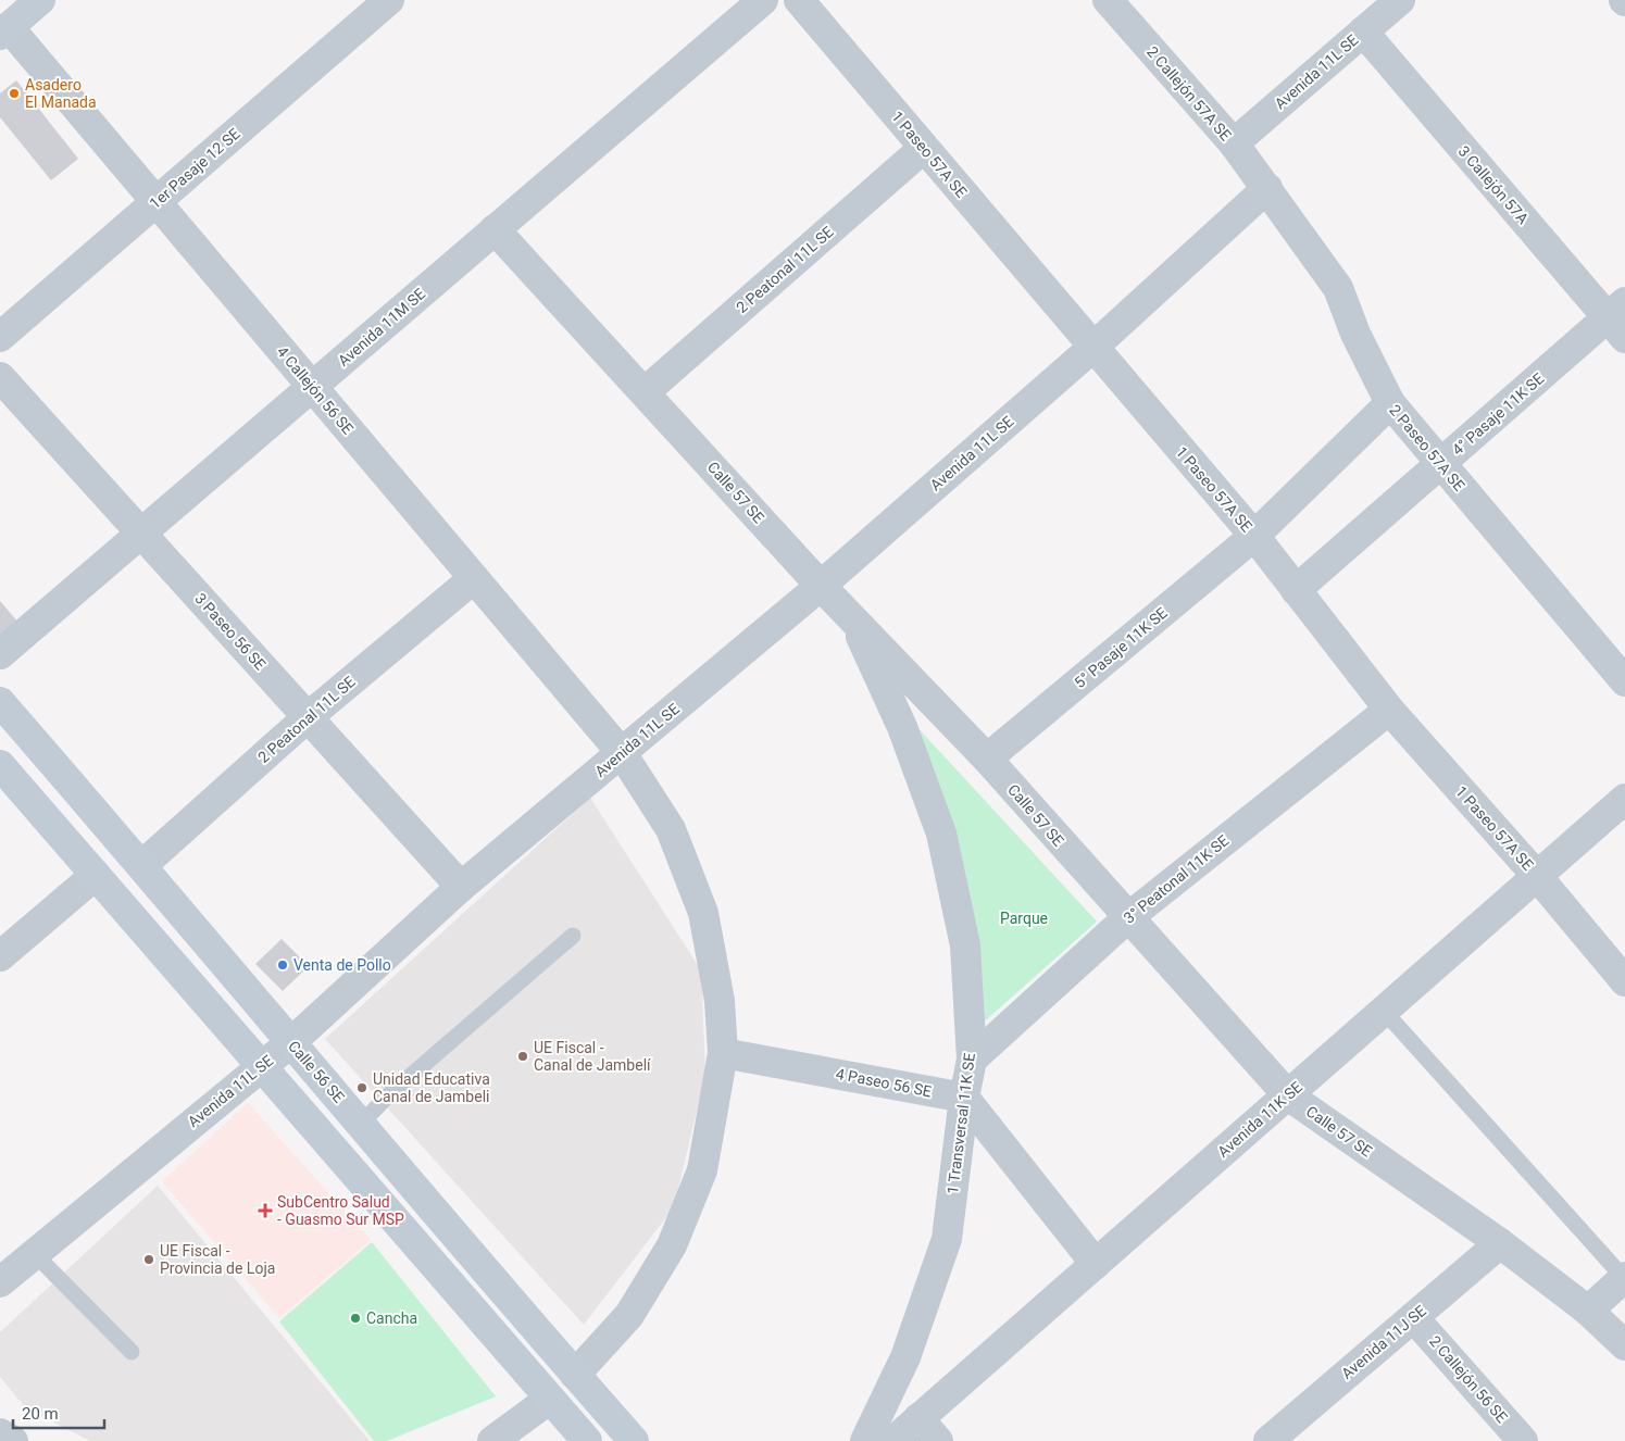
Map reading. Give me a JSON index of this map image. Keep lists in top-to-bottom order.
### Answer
{
  "streets": {
    "main road": ["Calle 56 SE"],
    "street": [
      "Avenida 11L SE",
      "2 Callejón 57A SE",
      "1 Paseo 57A SE",
      "1er Pasaje 12 SE",
      "3 Callejón 57A",
      "2 Peatonal 11L SE",
      "Avenida 11M SE",
      "4 Callejón 56 SE",
      "4° Pasaje 11K SE",
      "2 Paseo 57A SE",
      "Calle 57 SE",
      "3 Paseo 56 SE",
      "5° Pasaje 11K SE",
      "3° Peatonal 11K SE",
      "4 Paseo 56 SE",
      "Avenida 11K SE",
      "1 Transversal 11K SE",
      "Avenida 11J SE",
      "2 Callejón 56 SE"
    ]
  },
  "crossings": [
    ["Avenida 11L SE", "2 Callejón 57A SE"],
    ["Avenida 11L SE", "1 Paseo 57A SE"],
    ["Avenida 11L SE", "3 Callejón 57A"],
    ["Avenida 11L SE", "4 Callejón 56 SE"],
    ["Avenida 11L SE", "2 Paseo 57A SE"],
    ["Avenida 11L SE", "Calle 57 SE"],
    ["Avenida 11L SE", "3 Paseo 56 SE"],
    ["Avenida 11L SE", "Calle 56 SE"],
    ["2 Callejón 57A SE", "2 Paseo 57A SE"],
    ["1 Paseo 57A SE", "2 Peatonal 11L SE"],
    ["1 Paseo 57A SE", "4° Pasaje 11K SE"],
    ["1 Paseo 57A SE", "5° Pasaje 11K SE"],
    ["1 Paseo 57A SE", "3° Peatonal 11K SE"],
    ["1 Paseo 57A SE", "Avenida 11K SE"],
    ["1er Pasaje 12 SE", "4 Callejón 56 SE"],
    ["3 Callejón 57A", "4° Pasaje 11K SE"],
    ["2 Peatonal 11L SE", "4 Callejón 56 SE"],
    ["2 Peatonal 11L SE", "Calle 57 SE"],
    ["2 Peatonal 11L SE", "3 Paseo 56 SE"],
    ["2 Peatonal 11L SE", "Calle 56 SE"],
    ["Avenida 11M SE", "4 Callejón 56 SE"],
    ["Avenida 11M SE", "Calle 57 SE"],
    ["Avenida 11M SE", "3 Paseo 56 SE"],
    ["4 Callejón 56 SE", "Calle 56 SE"],
    ["4 Callejón 56 SE", "4 Paseo 56 SE"],
    ["4° Pasaje 11K SE", "2 Paseo 57A SE"],
    ["2 Paseo 57A SE", "5° Pasaje 11K SE"],
    ["Calle 57 SE", "5° Pasaje 11K SE"],
    ["Calle 57 SE", "3° Peatonal 11K SE"],
    ["Calle 57 SE", "Avenida 11K SE"],
    ["Calle 57 SE", "1 Transversal 11K SE"],
    ["Calle 57 SE", "Avenida 11J SE"],
    ["3° Peatonal 11K SE", "1 Transversal 11K SE"],
    ["4 Paseo 56 SE", "1 Transversal 11K SE"],
    ["Avenida 11J SE", "2 Callejón 56 SE"]
  ],
  "parks": ["Parque"],
  "places": {
    "other": [
      "Asadero El Manada",
      "Venta de Pollo",
      "UE Fiscal - Canal de Jambelí",
      "Unidad Educativa Canal de Jambeli",
      "UE Fiscal - Provincia de Loja",
      "Cancha"
    ],
    "health": ["SubCentro Salud - Guasmo Sur MSP"]
  },
  "scale_bar": "20 m"
}
